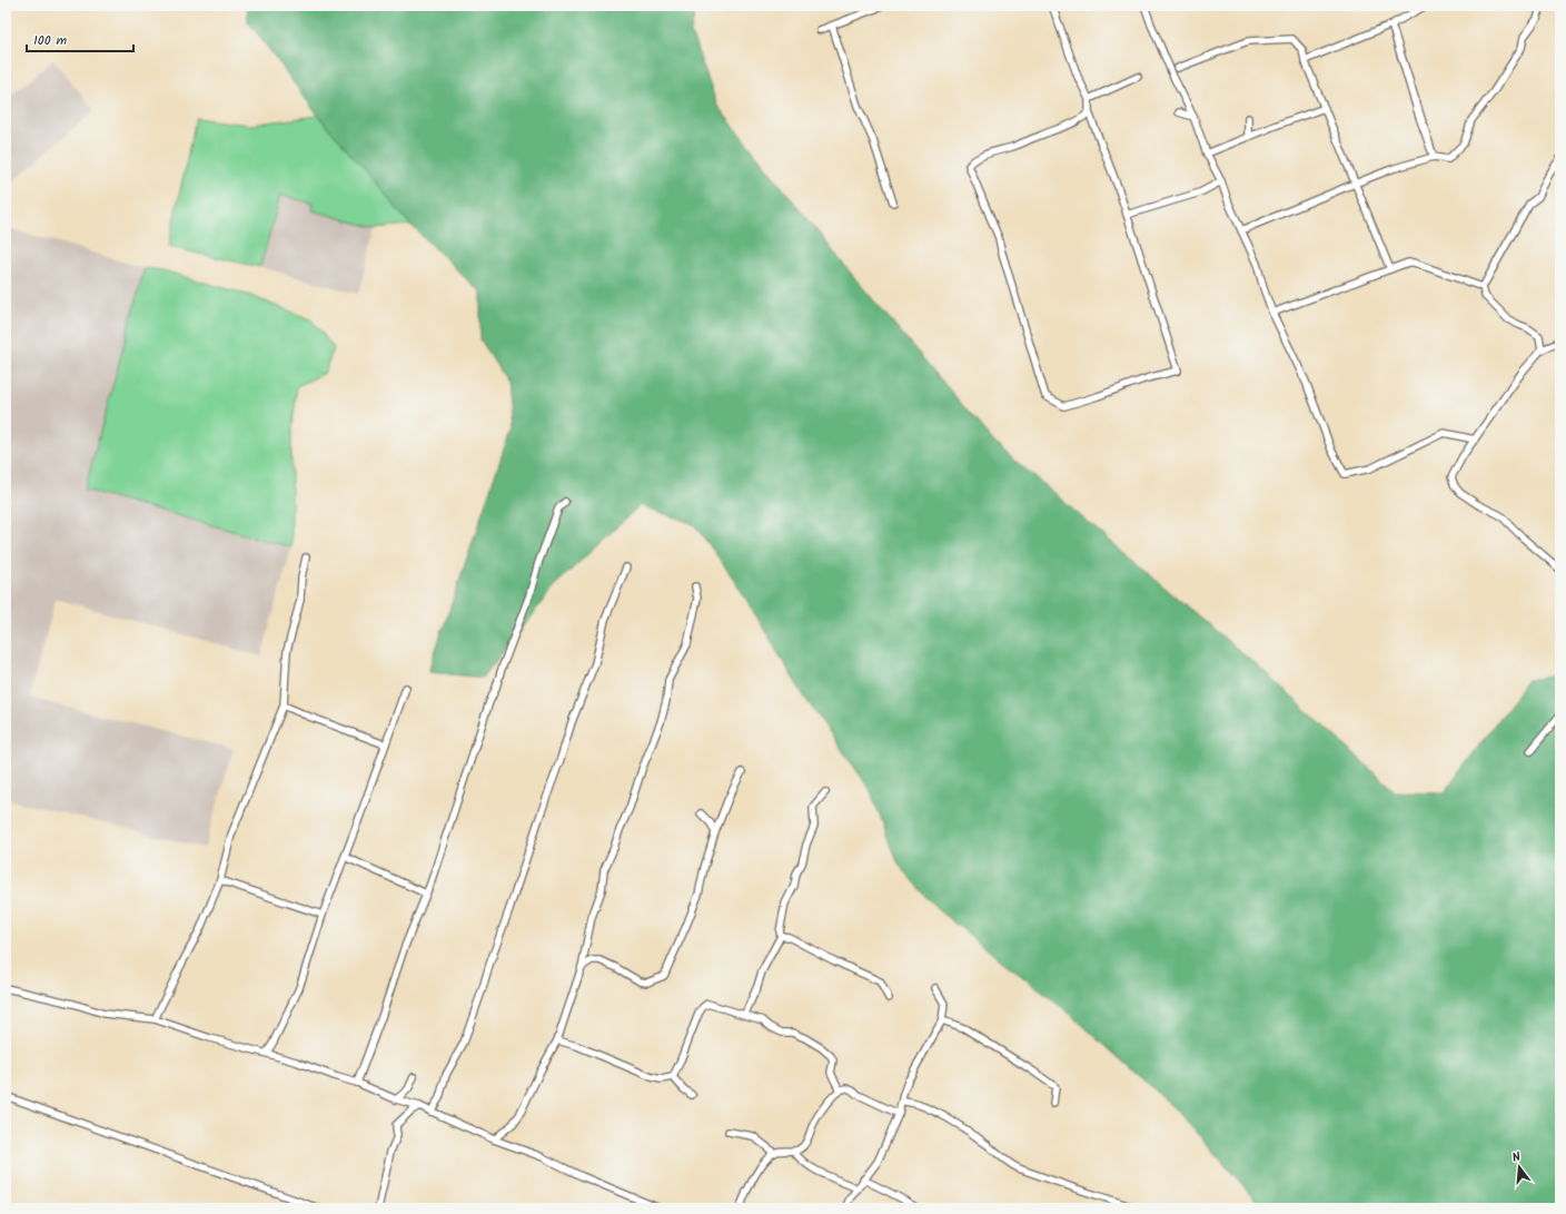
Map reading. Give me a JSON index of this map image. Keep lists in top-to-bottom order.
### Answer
{
  "scale_bar": "100 m",
  "north": "top"
}
